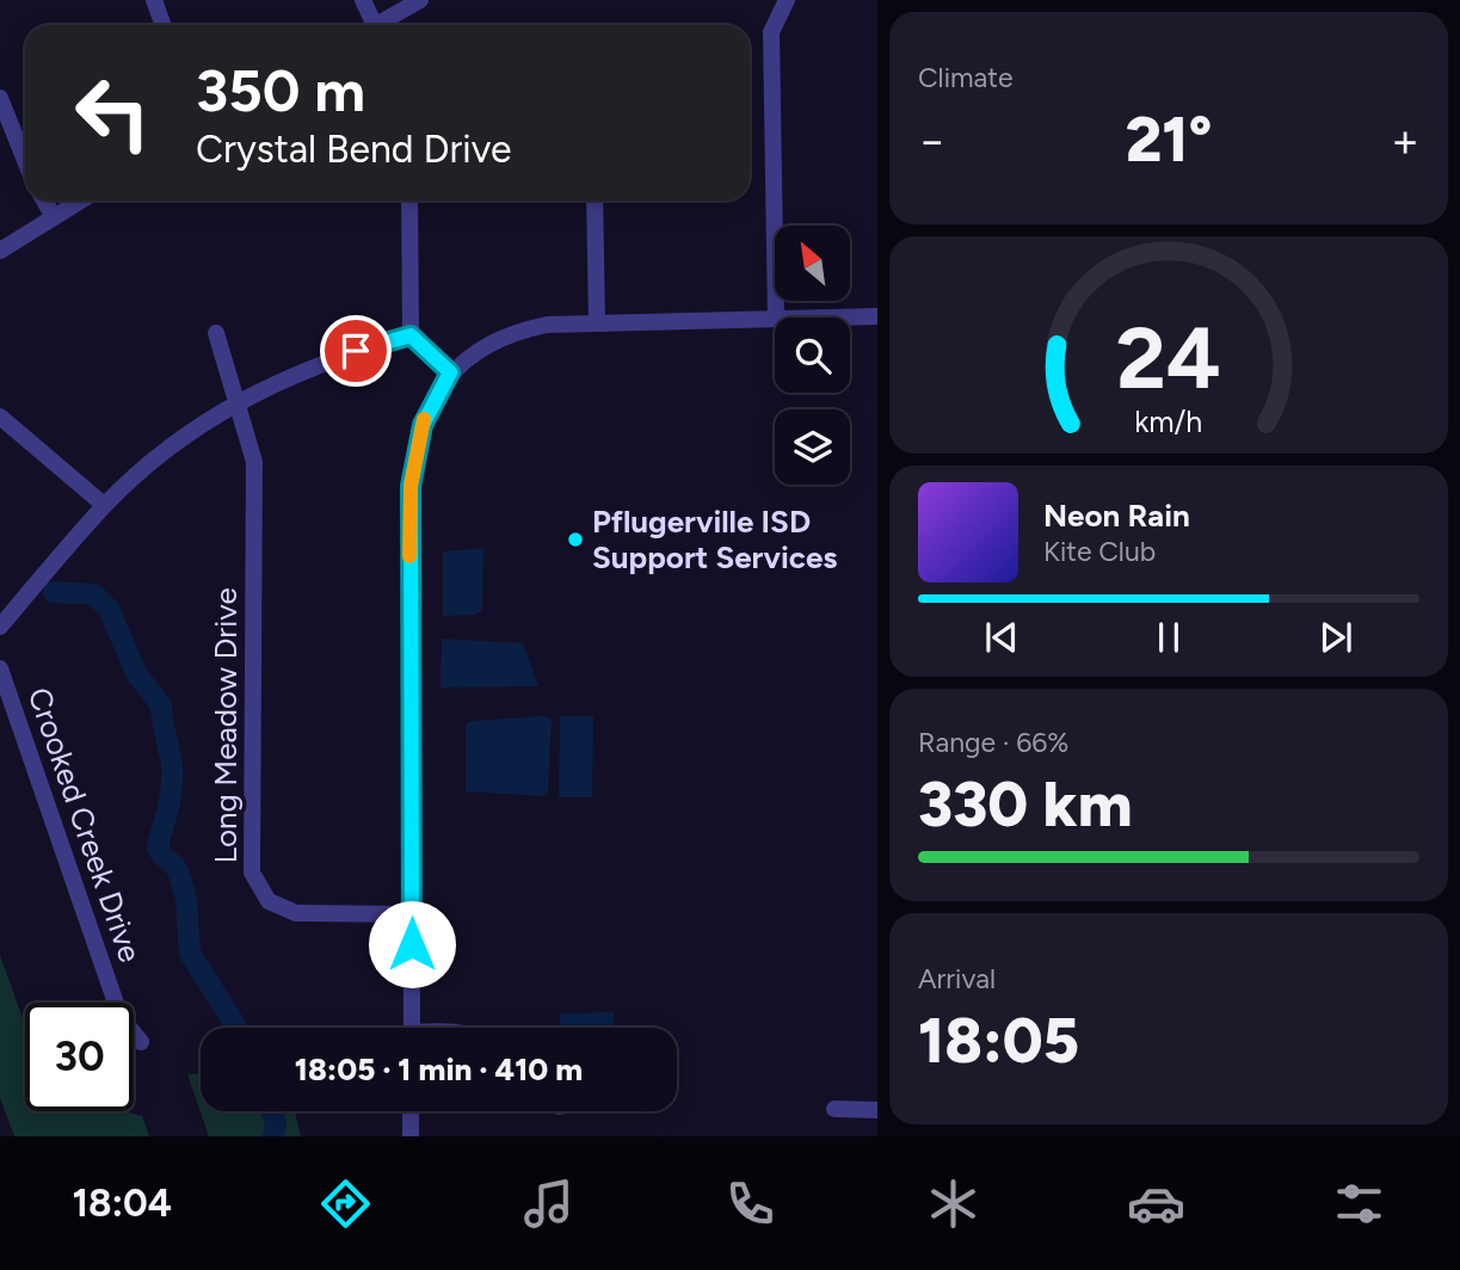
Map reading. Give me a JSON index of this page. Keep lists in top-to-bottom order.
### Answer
{
  "streets": {
    "street": ["Long Meadow Drive", "Crooked Creek Drive"]
  },
  "places": ["Pflugerville ISD Support Services"],
  "north": "top left",
  "page": {
    "tile": [
      "Climate",
      ["Range · 66%", "330 km"],
      ["Arrival", "18:05"]
    ],
    "turn": ["350 m", "Crystal Bend Drive"],
    "heat": ["−", "21°", "+"],
    "song": ["Neon Rain", "Kite Club"],
    "limit": "30",
    "trip": "18:05 · 1 min · 410 m",
    "tabs": "18:04",
    "gauge": ["24", "km/h"]
  }
}
